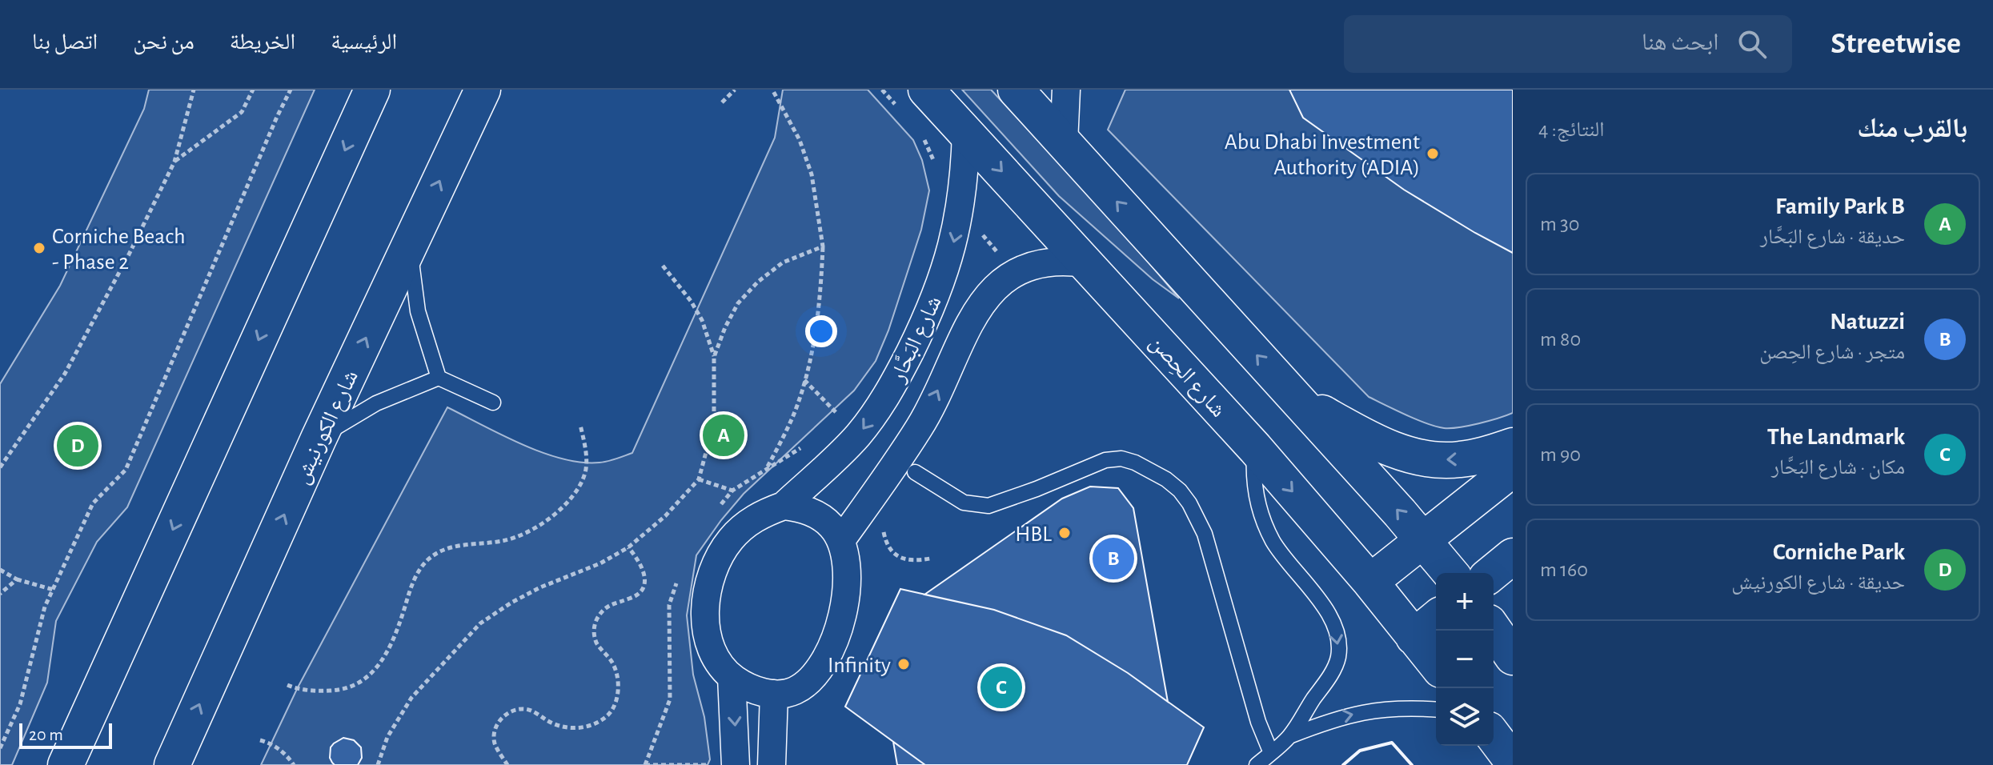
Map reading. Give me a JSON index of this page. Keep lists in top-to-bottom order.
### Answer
{
  "streets": {
    "main road": ["شارع الحِصن", "شارع الكورنيش"],
    "street": ["شارع البَحَّار"]
  },
  "crossings": [
    ["شارع البَحَّار", "شارع الحِصن"]
  ],
  "places": [
    "Abu Dhabi Investment Authority (ADIA)",
    "Corniche Beach - Phase 2",
    "HBL",
    "Infinity"
  ],
  "scale_bar": "20 m",
  "page": {
    "header": "Streetwise",
    "search": "ابحث هنا",
    "nav": [
      "الرئيسية",
      "الخريطة",
      "من نحن",
      "اتصل بنا"
    ],
    "heading": ["بالقرب منك", "النتائج: 4"],
    "list": [
      {
        "mark": "A",
        "name": "Family Park B",
        "note": "حديقة · شارع البَحَّار",
        "value": "30 m"
      },
      {
        "mark": "B",
        "name": "Natuzzi",
        "note": "متجر · شارع الحِصن",
        "value": "80 m"
      },
      {
        "mark": "C",
        "name": "The Landmark",
        "note": "مكان · شارع البَحَّار",
        "value": "90 m"
      },
      {
        "mark": "D",
        "name": "Corniche Park",
        "note": "حديقة · شارع الكورنيش",
        "value": "160 m"
      }
    ],
    "pins": [
      "A",
      "D",
      "B",
      "C"
    ],
    "map_buttons": ["+", "−"],
    "scale": "20 m"
  }
}
